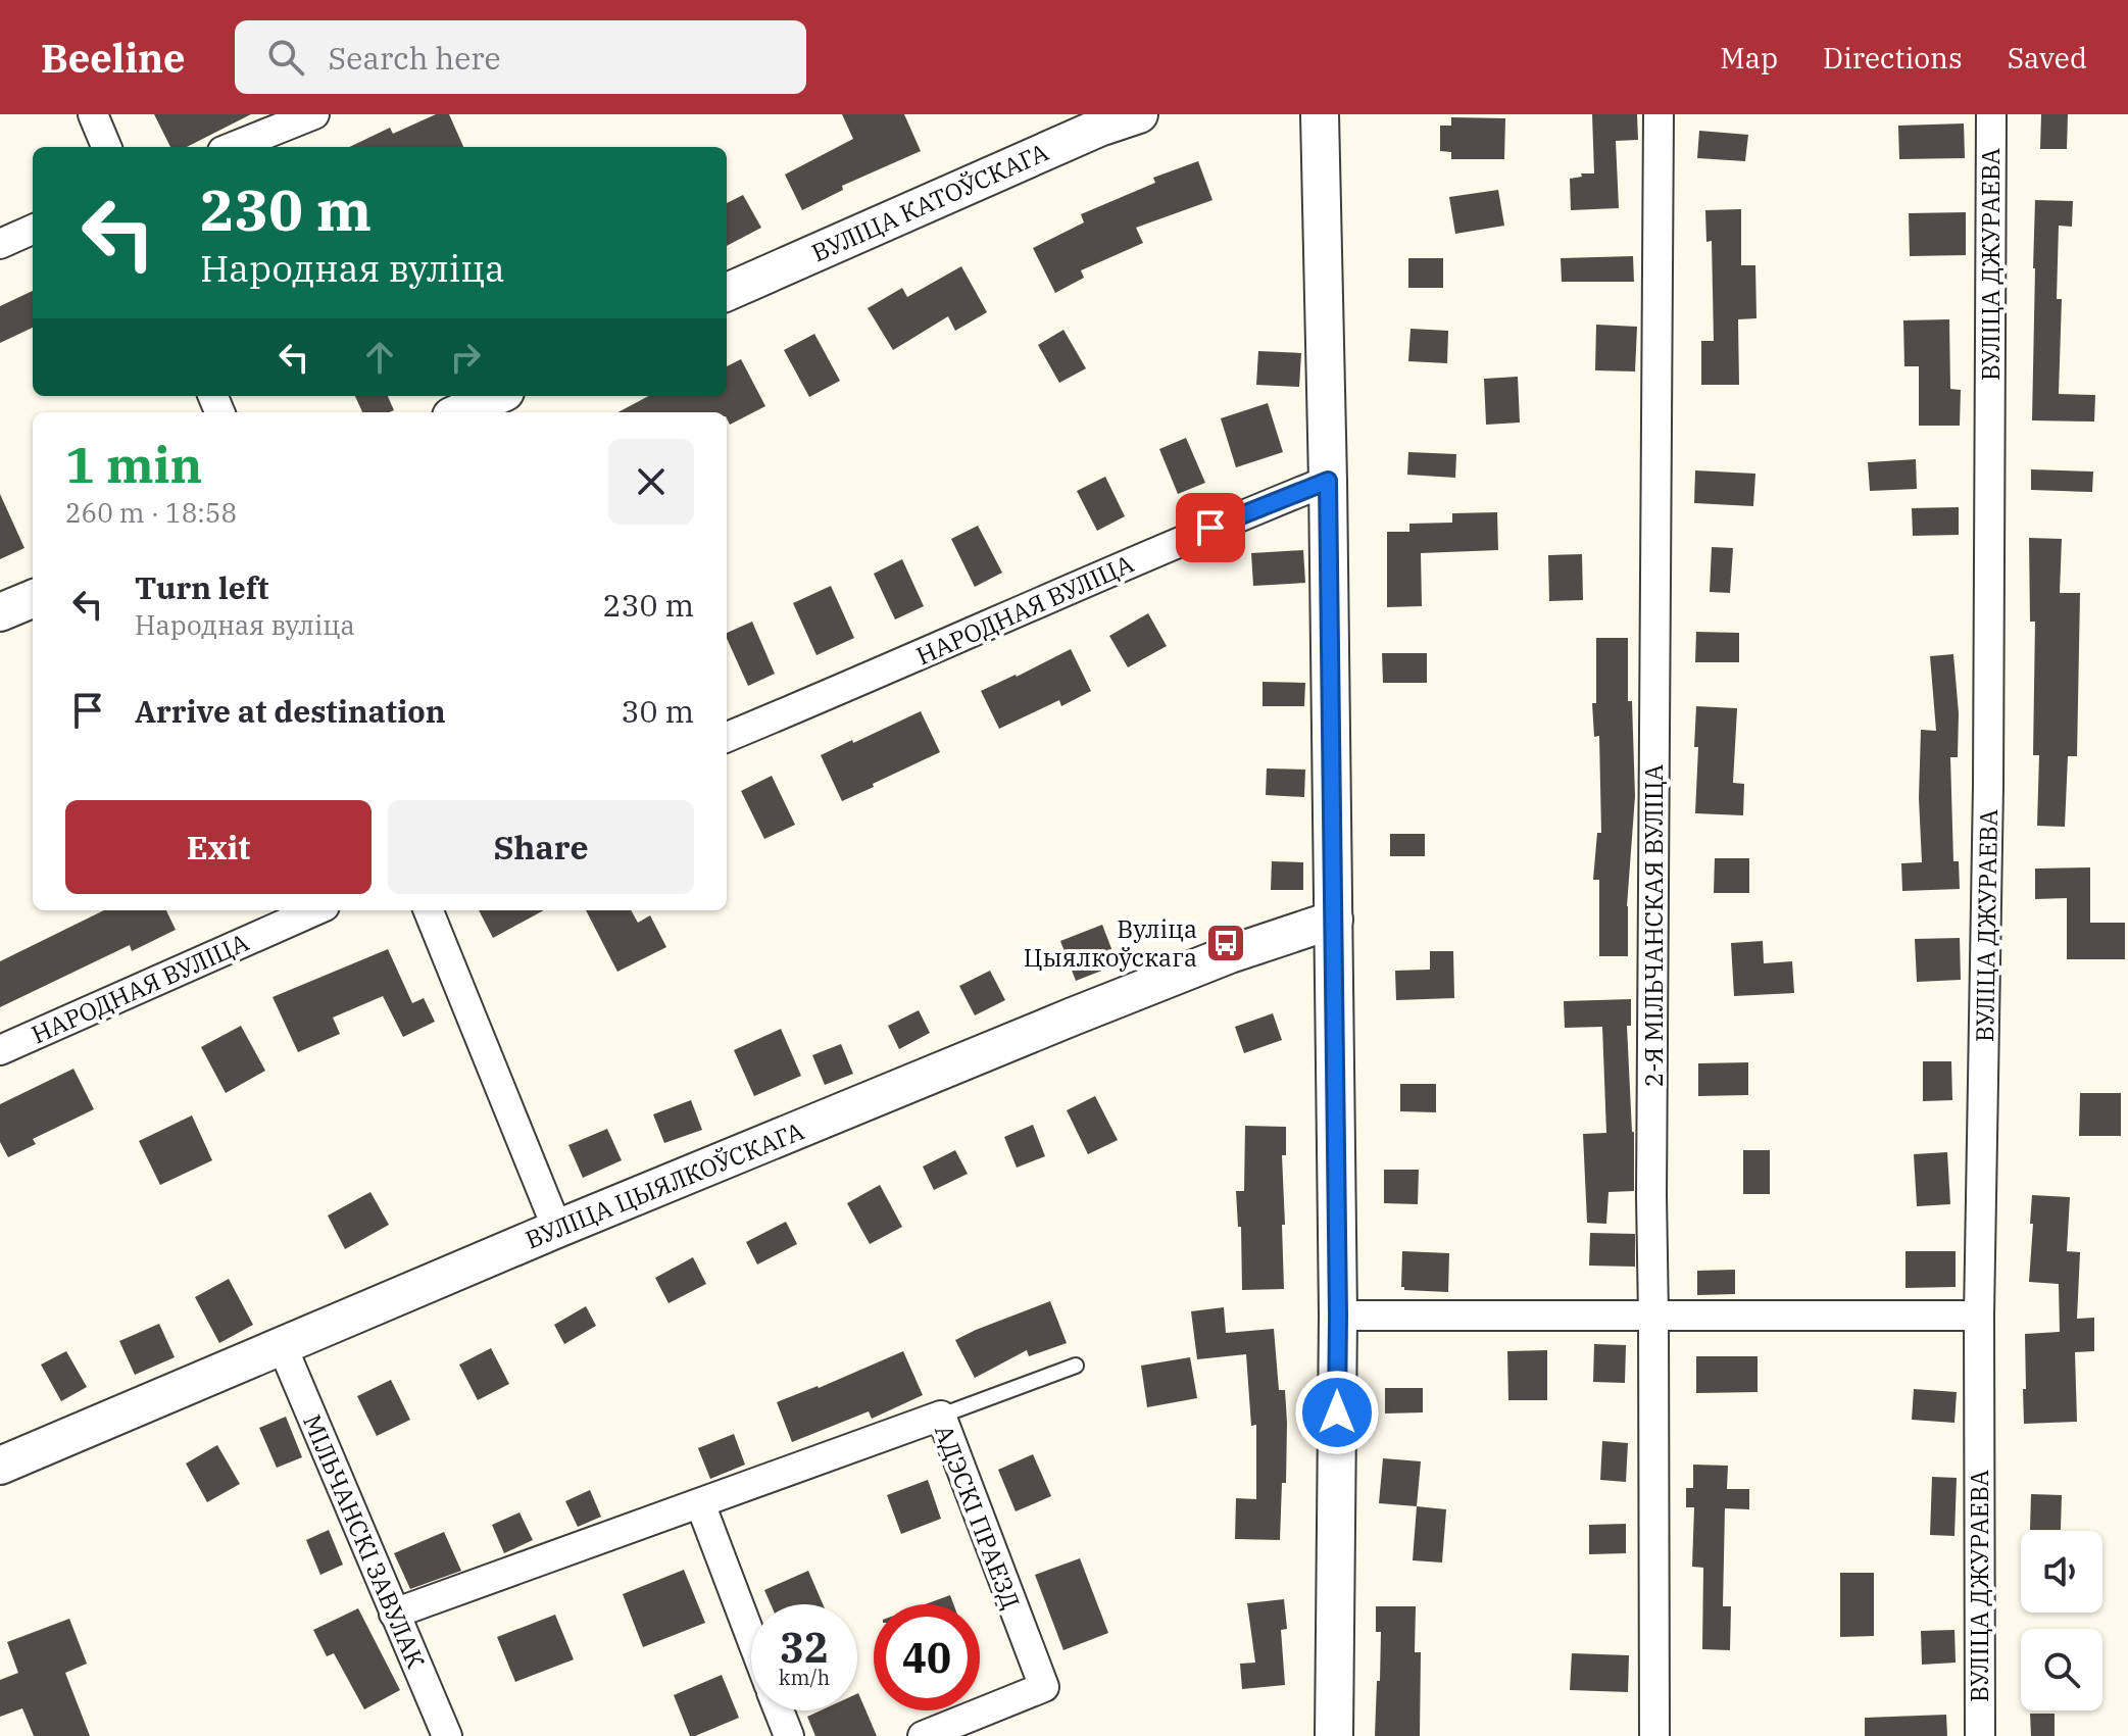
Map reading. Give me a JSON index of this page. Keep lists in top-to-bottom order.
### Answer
{
  "streets": {
    "street": [
      "ВУЛІЦА КАТОЎСКАГА",
      "ВУЛІЦА ДЖУРАЕВА",
      "НАРОДНАЯ ВУЛІЦА",
      "2-Я МІЛЬЧАНСКАЯ ВУЛІЦА",
      "ВУЛІЦА ЦЫЯЛКОЎСКАГА",
      "АДЭСКІ ПРАЕЗД",
      "МІЛЬЧАНСКІ ЗАВУЛАК"
    ]
  },
  "crossings": [
    ["ВУЛІЦА ЦЫЯЛКОЎСКАГА", "МІЛЬЧАНСКІ ЗАВУЛАК"],
    ["АДЭСКІ ПРАЕЗД", "МІЛЬЧАНСКІ ЗАВУЛАК"]
  ],
  "places": {
    "bus stop": ["Вуліца Цыялкоўскага"]
  },
  "page": {
    "header": "Beeline",
    "search": "Search here",
    "nav": ["Map", "Directions", "Saved"],
    "turn": ["230 m", "Народная вуліца"],
    "heading": ["1 min", "260 m · 18:58"],
    "list": [
      {
        "name": "Turn left",
        "note": "Народная вуліца",
        "value": "230 m"
      },
      {
        "name": "Arrive at destination",
        "value": "30 m"
      }
    ],
    "buttons": ["Exit", "Share"],
    "speed": "32 km/h",
    "limit": "40"
  }
}
